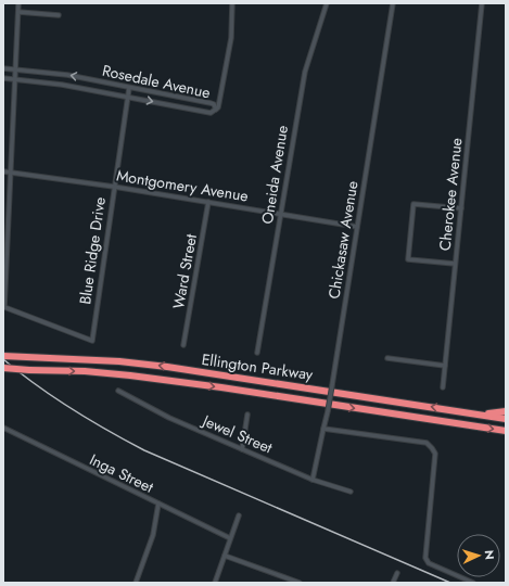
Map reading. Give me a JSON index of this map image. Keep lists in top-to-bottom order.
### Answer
{
  "streets": {
    "highway": ["Ellington Parkway"],
    "street": [
      "Rosedale Avenue",
      "Oneida Avenue",
      "Montgomery Avenue",
      "Cherokee Avenue",
      "Chickasaw Avenue",
      "Blue Ridge Drive",
      "Ward Street",
      "Jewel Street",
      "Inga Street"
    ]
  },
  "crossings": [
    ["Rosedale Avenue", "Blue Ridge Drive"],
    ["Oneida Avenue", "Montgomery Avenue"],
    ["Montgomery Avenue", "Chickasaw Avenue"],
    ["Montgomery Avenue", "Blue Ridge Drive"],
    ["Montgomery Avenue", "Ward Street"],
    ["Chickasaw Avenue", "Jewel Street"]
  ],
  "north": "right"
}
